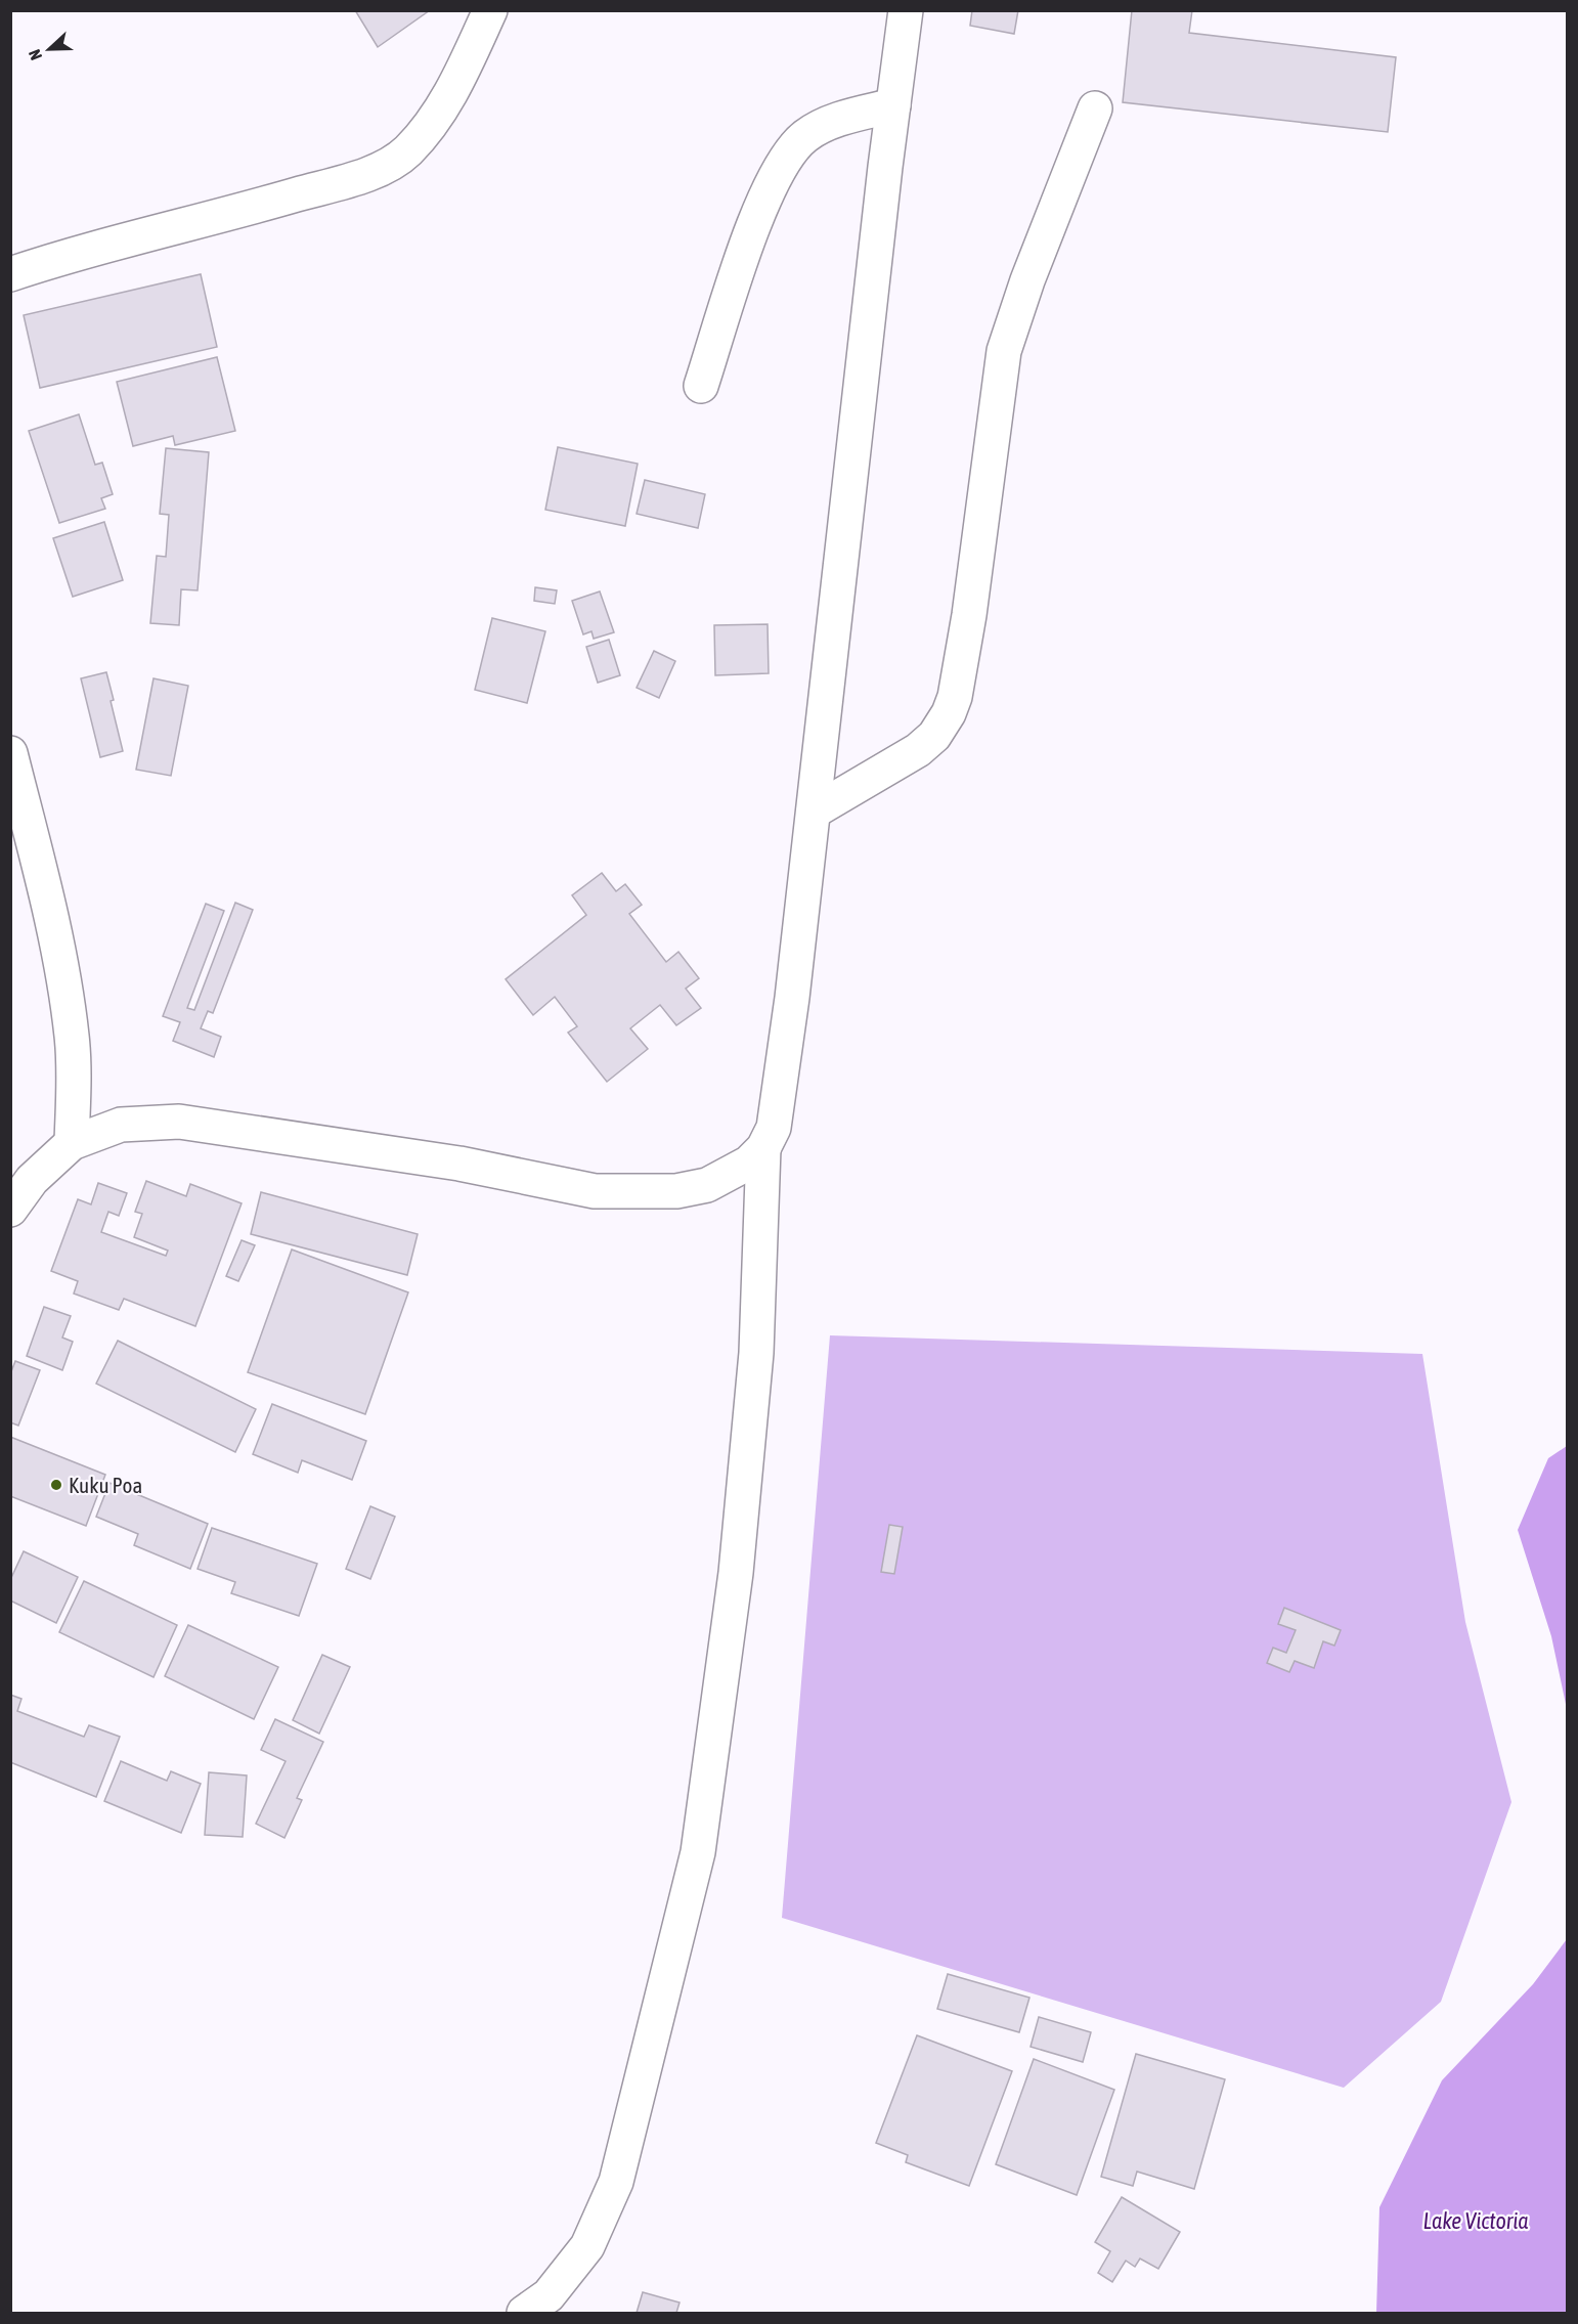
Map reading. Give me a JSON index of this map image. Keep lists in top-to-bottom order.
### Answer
{
  "water": ["Lake Victoria"],
  "places": ["Kuku Poa"],
  "north": "left"
}
